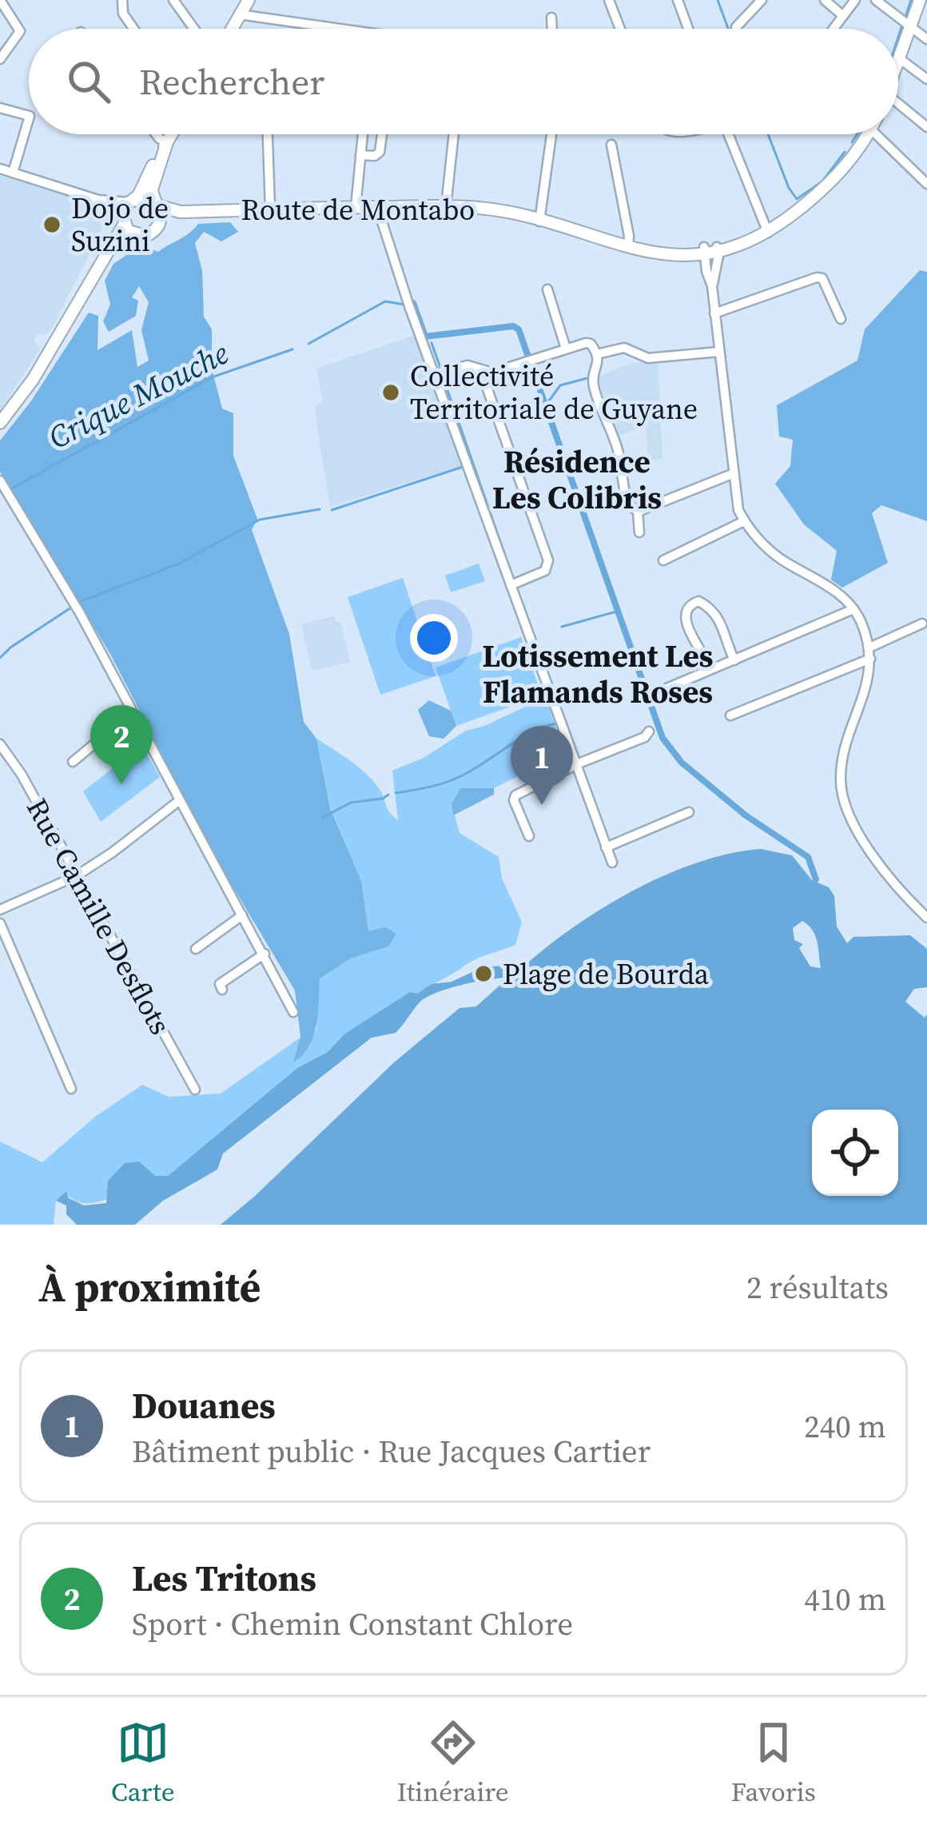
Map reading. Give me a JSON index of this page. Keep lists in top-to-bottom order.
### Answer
{
  "streets": {
    "main road": ["Route de Montabo"],
    "street": ["Rue Camille Desflots"]
  },
  "districts": ["Résidence Les Colibris", "Lotissement Les Flamands Roses"],
  "water": ["Crique Mouche"],
  "places": ["Dojo de Suzini", "Collectivité Territoriale de Guyane", "Plage de Bourda"],
  "page": {
    "search": "Rechercher",
    "pins": ["2", "1"],
    "heading": ["À proximité", "2 résultats"],
    "list": [
      {
        "mark": "1",
        "name": "Douanes",
        "note": "Bâtiment public · Rue Jacques Cartier",
        "value": "240 m"
      },
      {
        "mark": "2",
        "name": "Les Tritons",
        "note": "Sport · Chemin Constant Chlore",
        "value": "410 m"
      }
    ],
    "nav": ["Carte", "Itinéraire", "Favoris"]
  }
}
